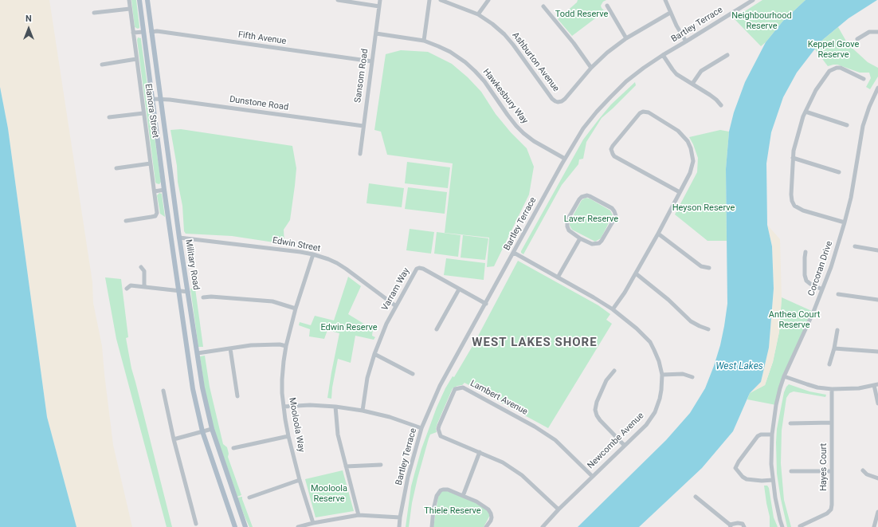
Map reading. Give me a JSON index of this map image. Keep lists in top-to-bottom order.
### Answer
{
  "streets": {
    "main road": ["Military Road"],
    "street": [
      "Bartley Terrace",
      "Fifth Avenue",
      "Ashburton Avenue",
      "Sansom Road",
      "Hawkesbury Way",
      "Dunstone Road",
      "Elanora Street",
      "Edwin Street",
      "Corcoran Drive",
      "Varram Way",
      "Lambert Avenue",
      "Mooloola Way",
      "Newcombe Avenue",
      "Hayes Court"
    ]
  },
  "crossings": [
    ["Bartley Terrace", "Hawkesbury Way"],
    ["Bartley Terrace", "Varram Way"],
    ["Bartley Terrace", "Newcombe Avenue"],
    ["Fifth Avenue", "Sansom Road"],
    ["Fifth Avenue", "Military Road"],
    ["Sansom Road", "Hawkesbury Way"],
    ["Sansom Road", "Dunstone Road"],
    ["Dunstone Road", "Military Road"],
    ["Edwin Street", "Military Road"],
    ["Edwin Street", "Varram Way"],
    ["Edwin Street", "Mooloola Way"],
    ["Lambert Avenue", "Newcombe Avenue"]
  ],
  "districts": ["WEST LAKES SHORE"],
  "water": ["West Lakes"],
  "parks": [
    "Todd Reserve",
    "Neighbourhood Reserve",
    "Keppel Grove Reserve",
    "Heyson Reserve",
    "Laver Reserve",
    "Anthea Court Reserve",
    "Edwin Reserve",
    "Mooloola Reserve",
    "Thiele Reserve"
  ],
  "north": "top"
}
